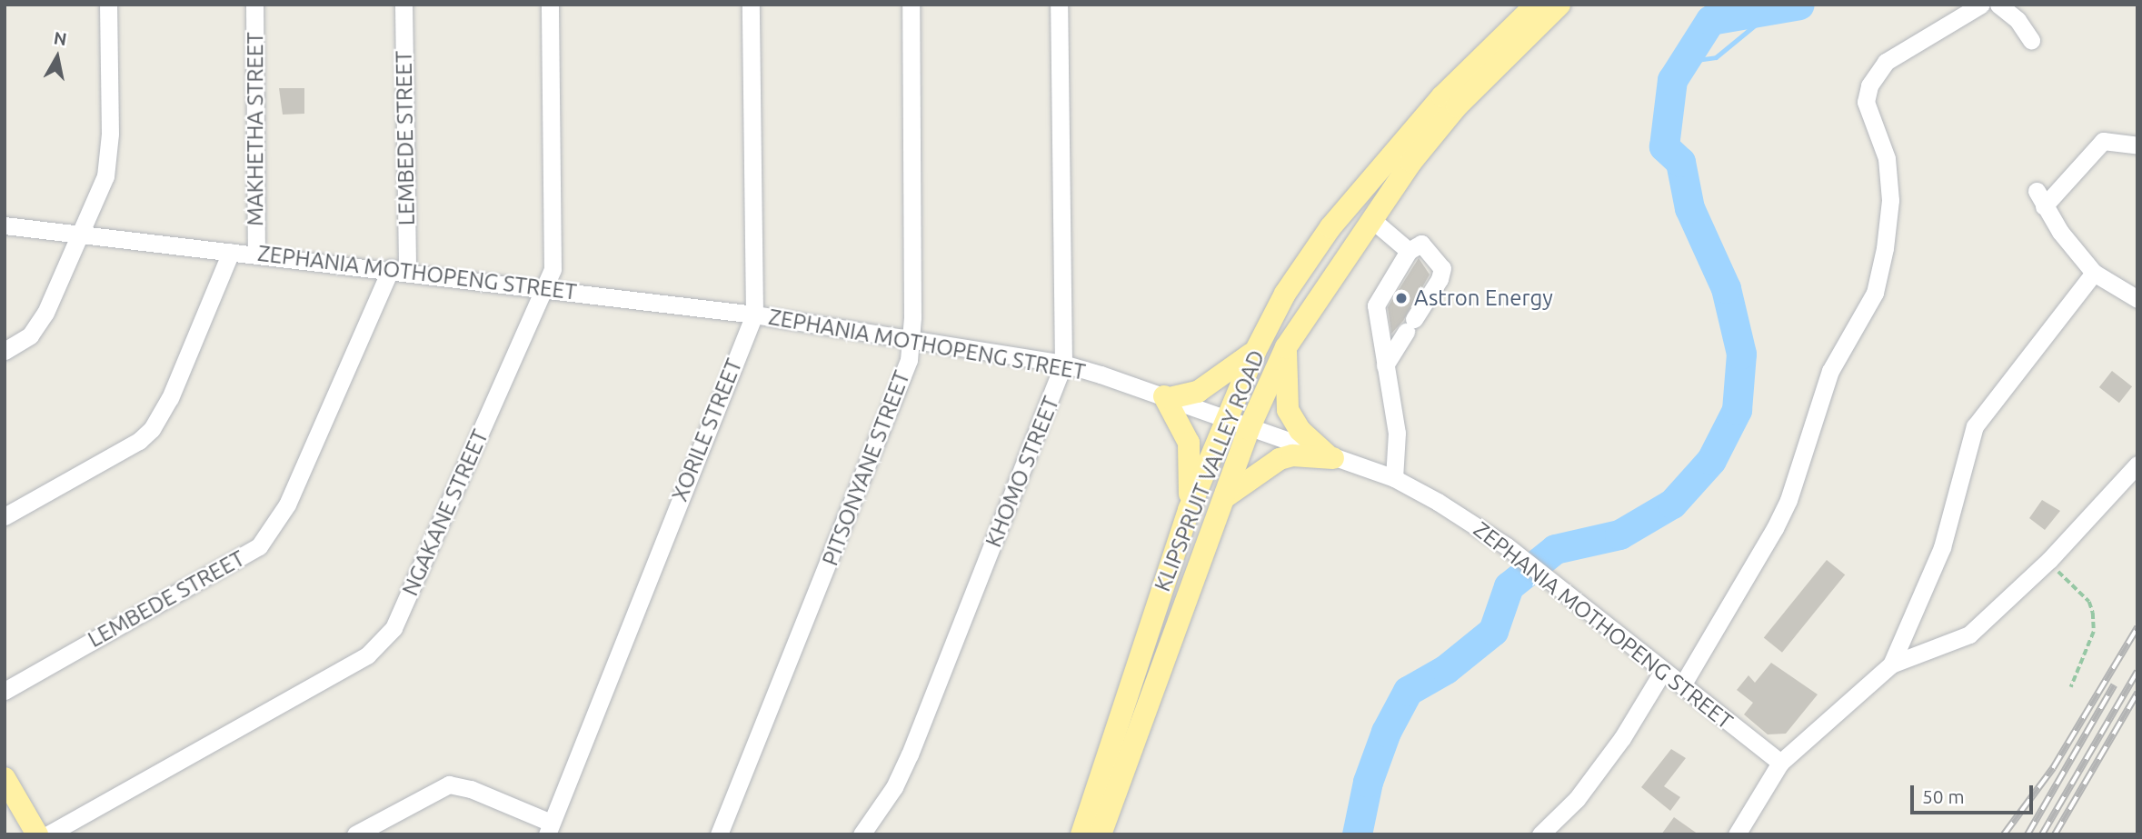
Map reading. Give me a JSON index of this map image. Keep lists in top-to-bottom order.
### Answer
{
  "streets": {
    "main road": ["KLIPSPRUIT VALLEY ROAD"],
    "street": [
      "MAKHETHA STREET",
      "LEMBEDE STREET",
      "ZEPHANIA MOTHOPENG STREET",
      "XORILE STREET",
      "PITSONYANE STREET",
      "KHOMO STREET",
      "NGAKANE STREET"
    ]
  },
  "crossings": [
    ["MAKHETHA STREET", "ZEPHANIA MOTHOPENG STREET"],
    ["LEMBEDE STREET", "ZEPHANIA MOTHOPENG STREET"],
    ["ZEPHANIA MOTHOPENG STREET", "XORILE STREET"],
    ["ZEPHANIA MOTHOPENG STREET", "PITSONYANE STREET"],
    ["ZEPHANIA MOTHOPENG STREET", "KLIPSPRUIT VALLEY ROAD"],
    ["ZEPHANIA MOTHOPENG STREET", "KHOMO STREET"],
    ["ZEPHANIA MOTHOPENG STREET", "NGAKANE STREET"]
  ],
  "places": ["Astron Energy"],
  "scale_bar": "50 m",
  "north": "top"
}
